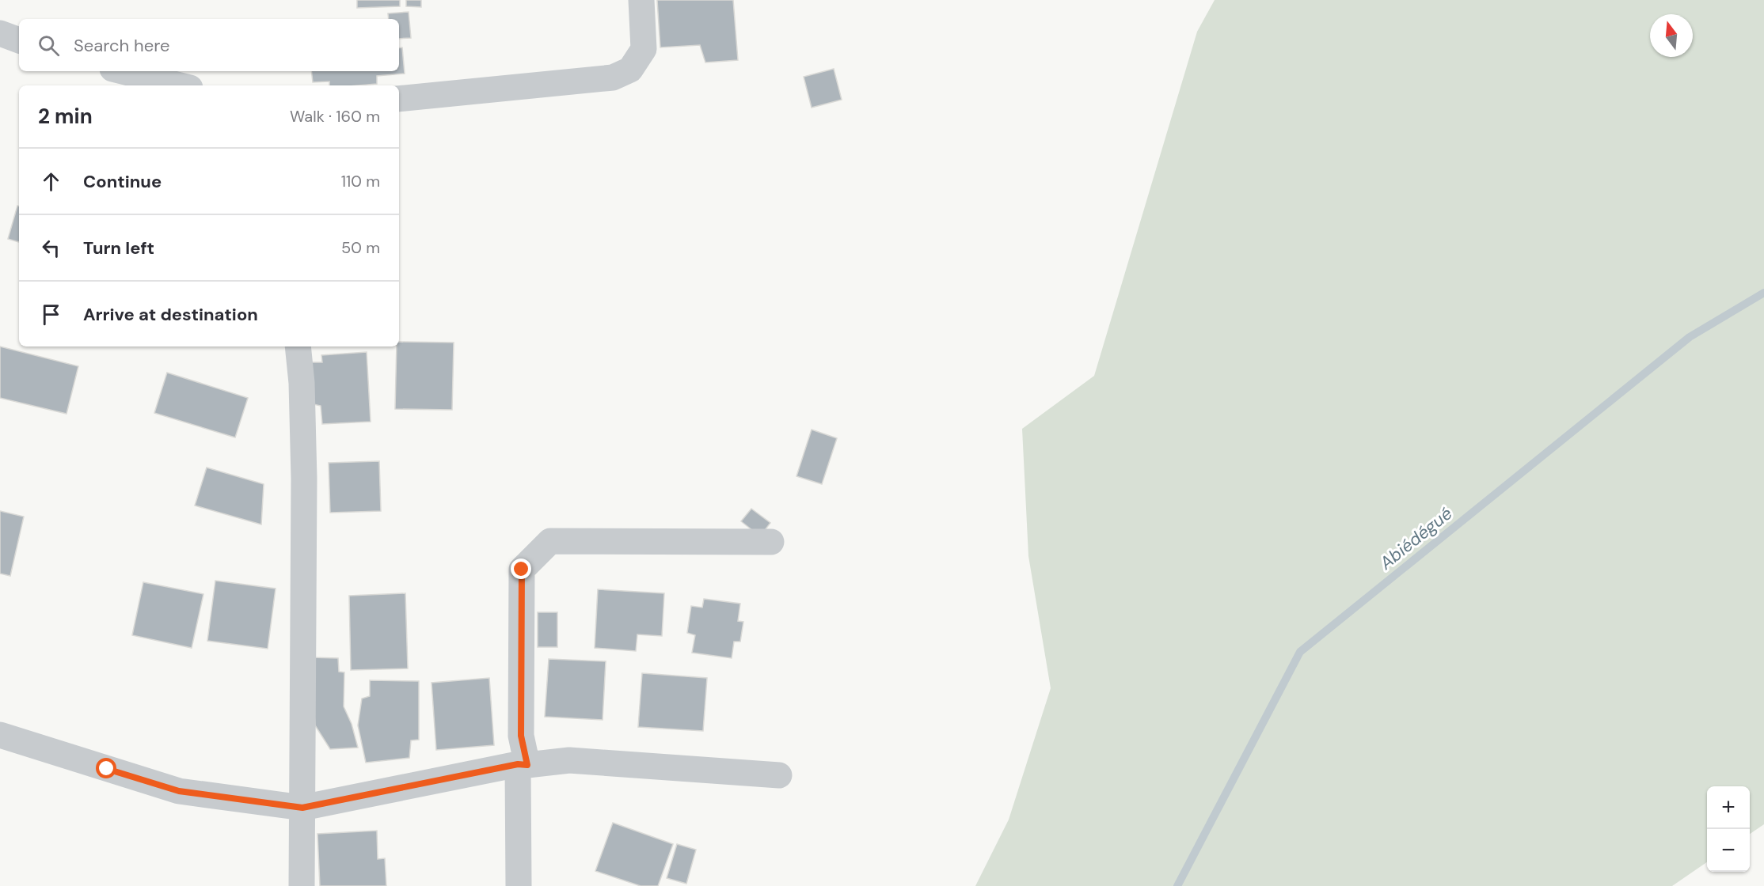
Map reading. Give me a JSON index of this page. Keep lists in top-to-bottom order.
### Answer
{
  "water": ["Abiédégué"],
  "north": "top",
  "page": {
    "search": "Search here",
    "heading": ["2 min", "Walk · 160 m"],
    "list": [
      ["Continue", "110 m"],
      ["Turn left", "50 m"],
      "Arrive at destination"
    ],
    "map_buttons": ["+", "−"]
  }
}
